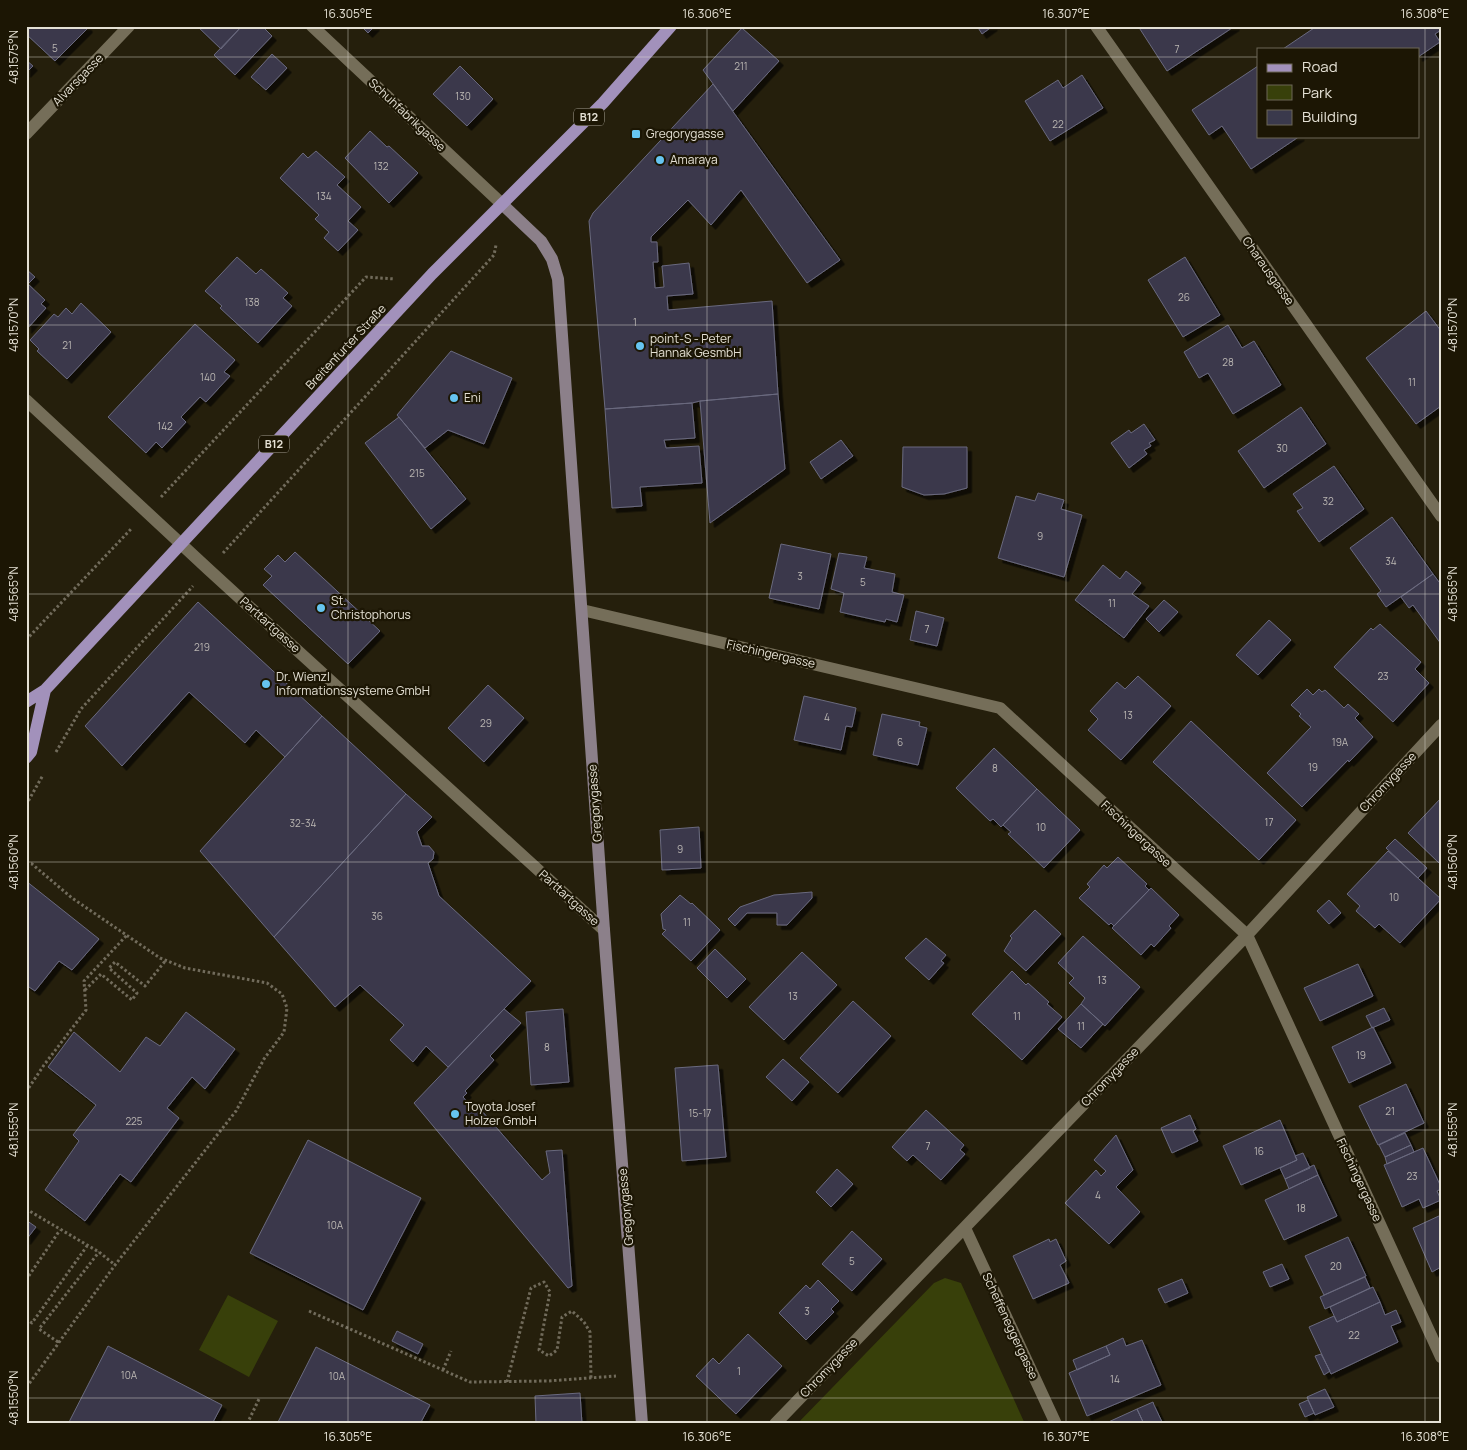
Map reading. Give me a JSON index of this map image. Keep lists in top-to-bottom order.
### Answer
{
  "streets": {
    "main road": ["B12", "Breitenfurter Straße"],
    "street": [
      "Alvarsgasse",
      "Schuhfabrikgasse",
      "Charausgasse",
      "Parttartgasse",
      "Fischingergasse",
      "Chromygasse",
      "Gregorygasse",
      "Scheffeneggergasse"
    ]
  },
  "crossings": [
    ["Schuhfabrikgasse", "Breitenfurter Straße"],
    ["Schuhfabrikgasse", "Gregorygasse"],
    ["Breitenfurter Straße", "Parttartgasse"],
    ["Breitenfurter Straße", "Gregorygasse"],
    ["Parttartgasse", "Gregorygasse"],
    ["Fischingergasse", "Chromygasse"],
    ["Fischingergasse", "Gregorygasse"],
    ["Chromygasse", "Scheffeneggergasse"]
  ],
  "places": {
    "transit": ["Gregorygasse"],
    "other": [
      "Amaraya",
      "point-S - Peter Hannak GesmbH",
      "Eni",
      "St. Christophorus",
      "Dr. Wienzl Informationssysteme GmbH",
      "Toyota Josef Holzer GmbH"
    ]
  },
  "house_numbers": [
    "5",
    "7",
    "211",
    "130",
    "22",
    "132",
    "134",
    "26",
    "138",
    "1",
    "21",
    "28",
    "140",
    "11",
    "142",
    "30",
    "215",
    "32",
    "9",
    "34",
    "3",
    "5",
    "11",
    "7",
    "219",
    "23",
    "13",
    "4",
    "29",
    "6",
    "19A",
    "19",
    "8",
    "17",
    "32-34",
    "10",
    "9",
    "10",
    "36",
    "11",
    "13",
    "13",
    "11",
    "11",
    "8",
    "19",
    "21",
    "15-17",
    "225",
    "7",
    "16",
    "23",
    "4",
    "18",
    "10A",
    "5",
    "20",
    "3",
    "22",
    "1",
    "10A",
    "10A",
    "14"
  ],
  "legend": ["Road", "Park", "Building"],
  "coordinates": [
    "16.305°E",
    "16.306°E",
    "16.307°E",
    "16.308°E",
    "48.1575°N",
    "48.1570°N",
    "48.1565°N",
    "48.1560°N",
    "48.1555°N",
    "48.1550°N"
  ]
}
